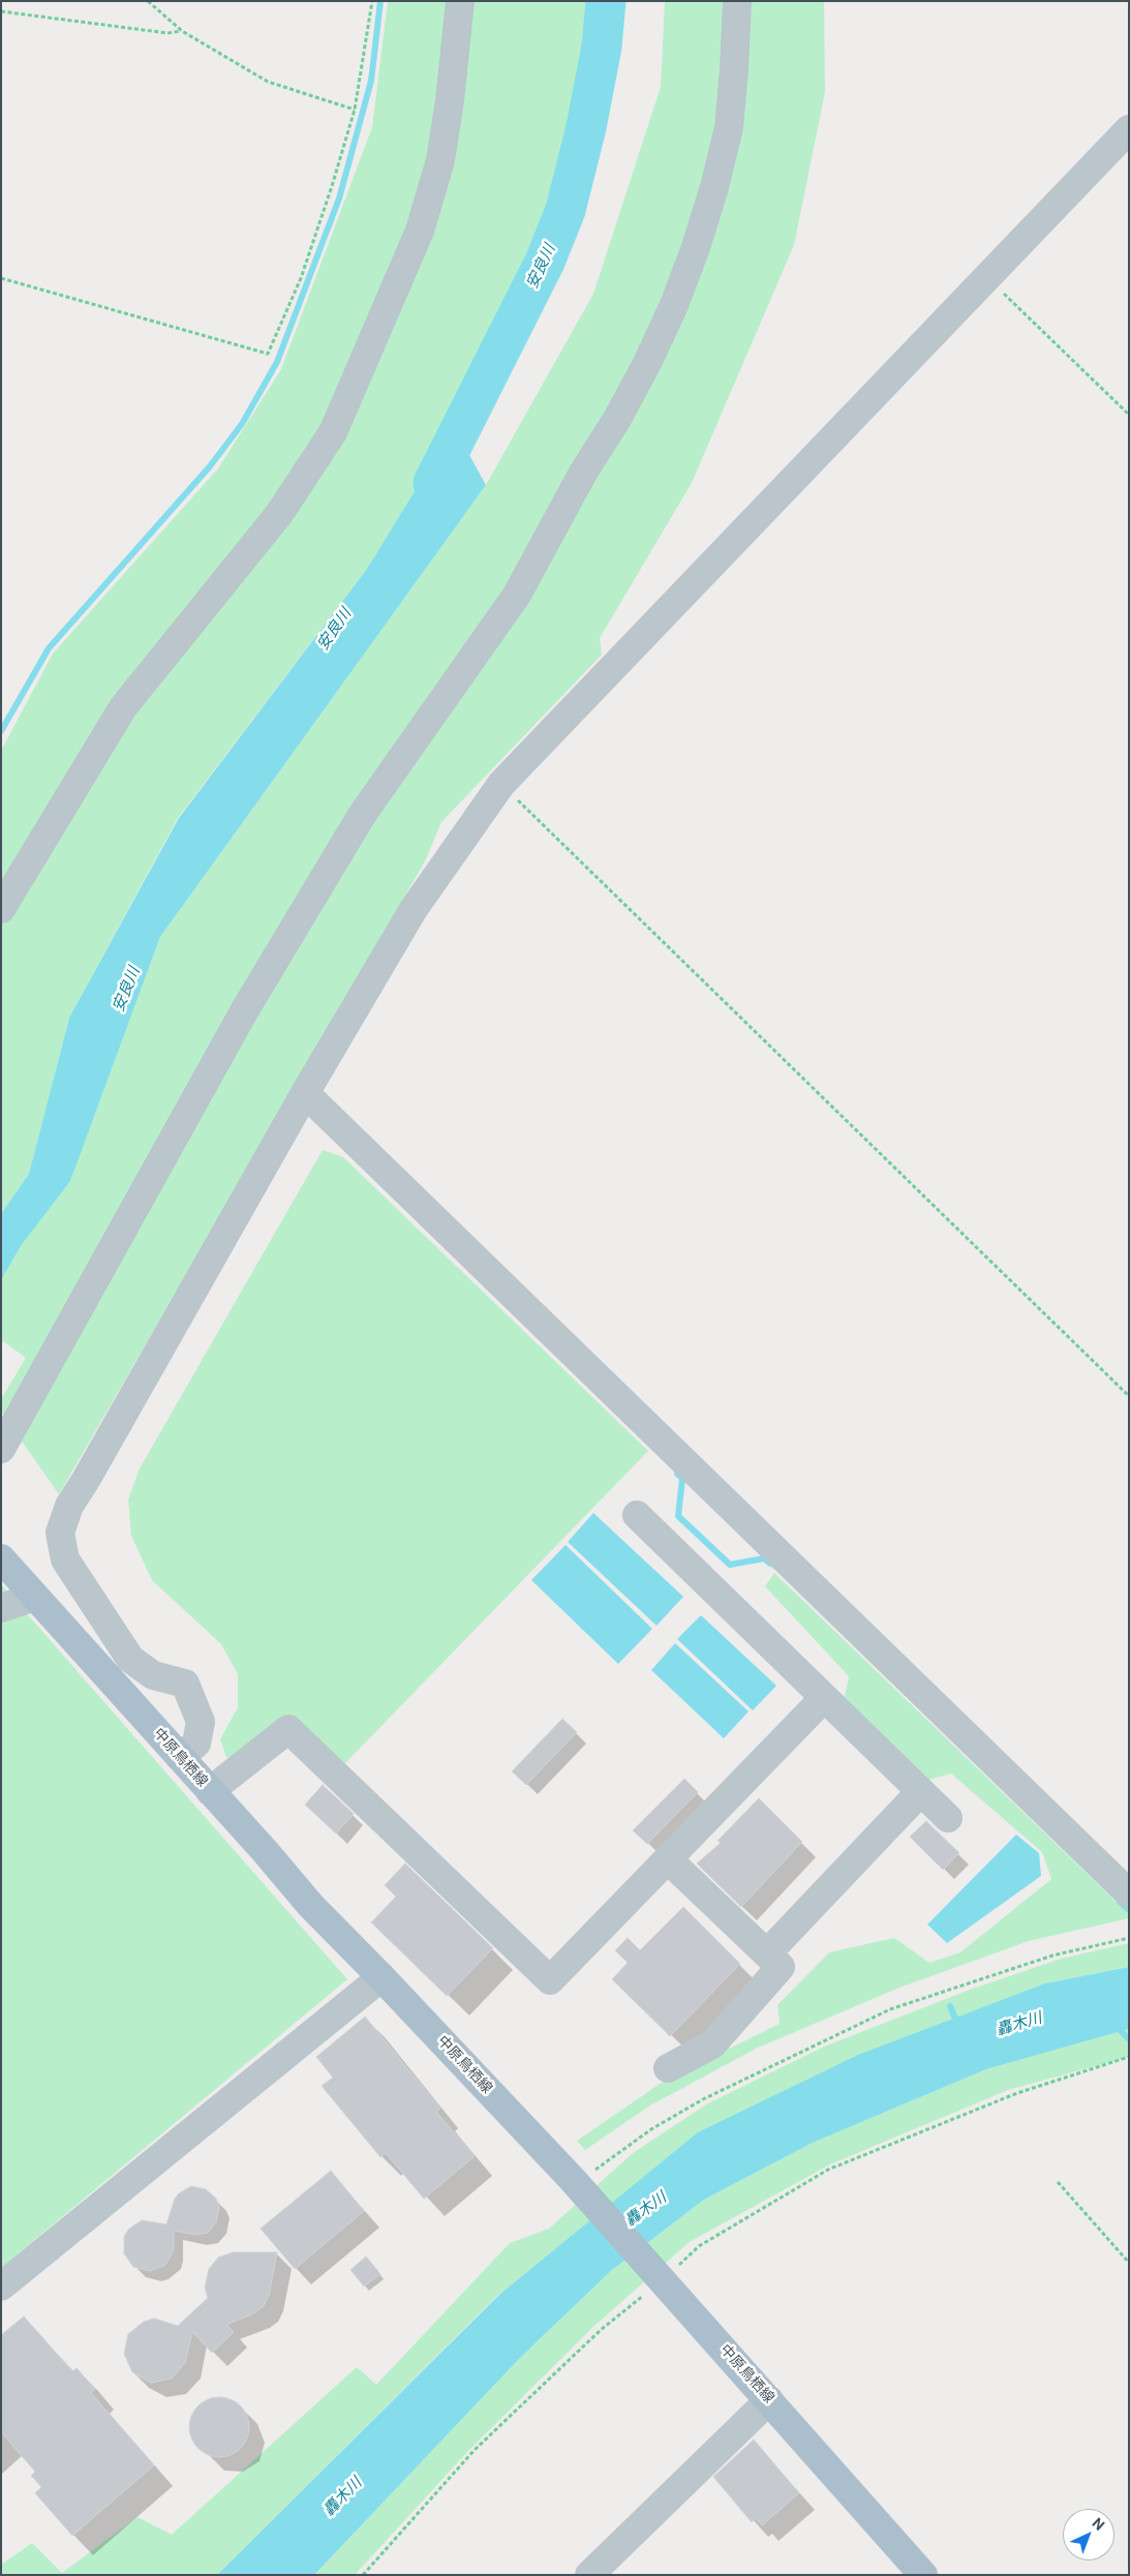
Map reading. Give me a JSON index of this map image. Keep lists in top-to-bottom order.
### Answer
{
  "streets": {
    "main road": ["中原鳥栖線"]
  },
  "water": ["安良川", "轟木川"],
  "north": "top right"
}
